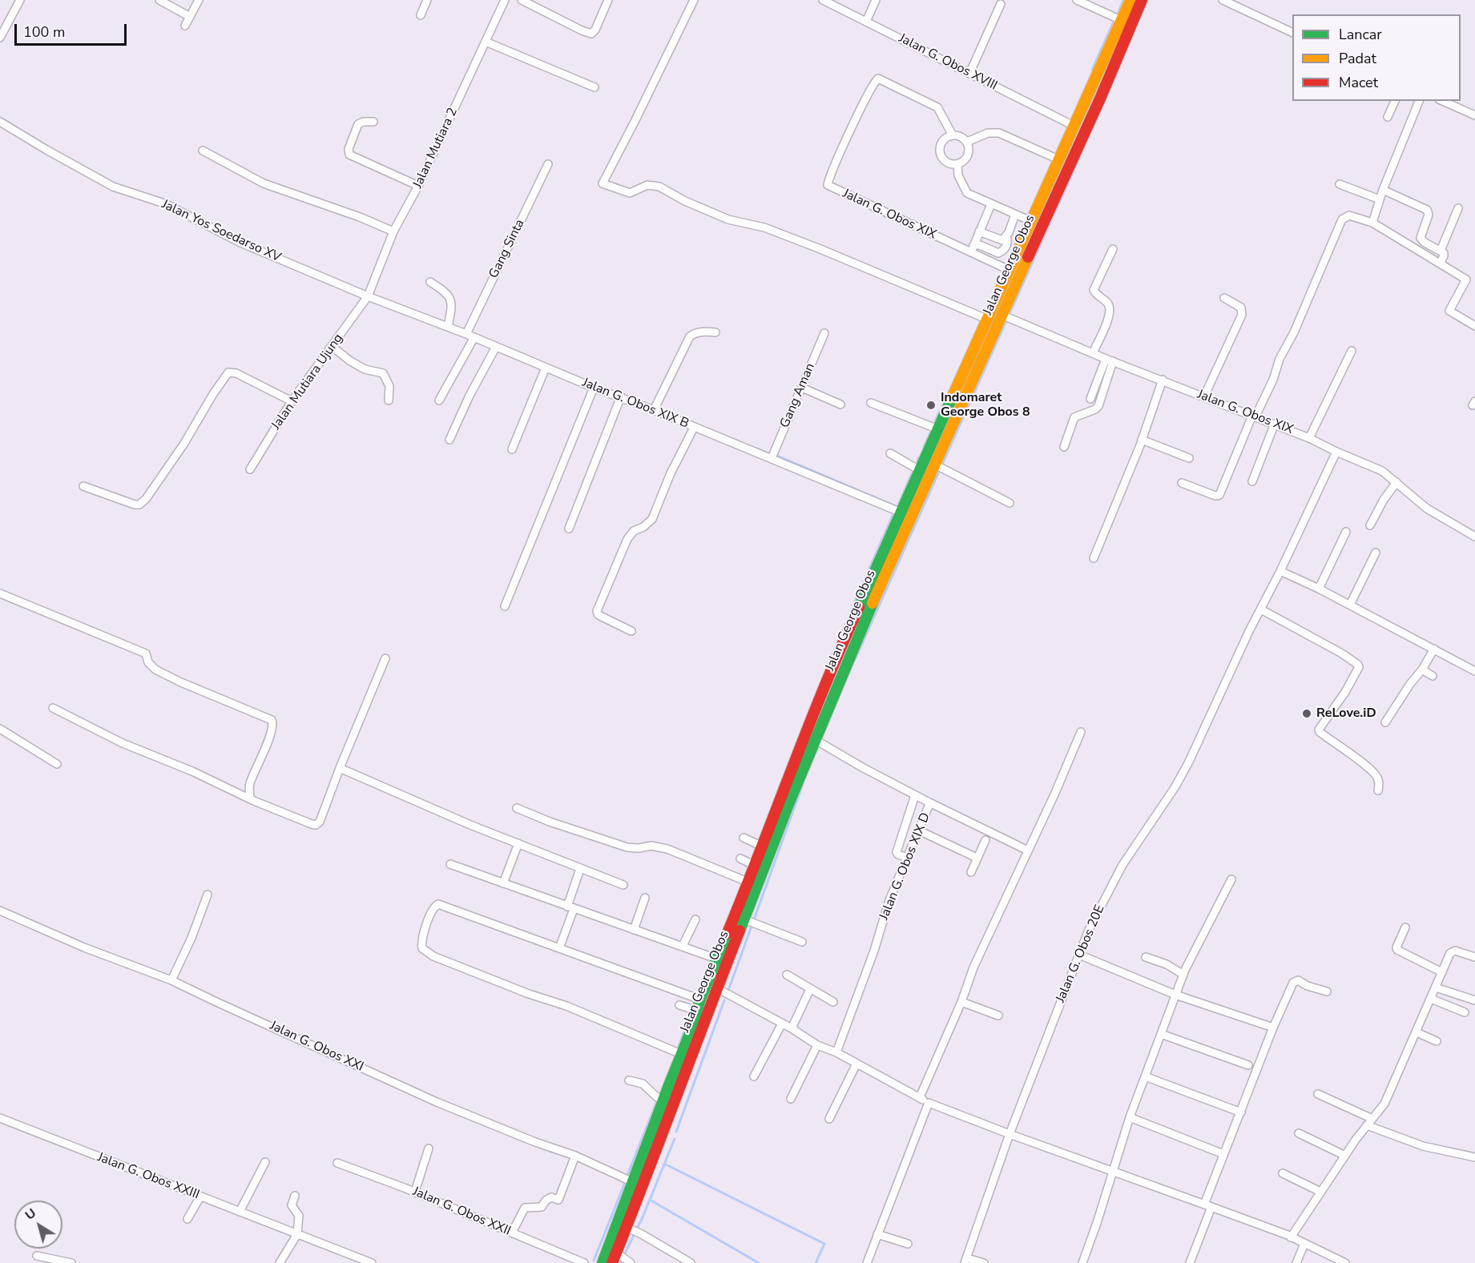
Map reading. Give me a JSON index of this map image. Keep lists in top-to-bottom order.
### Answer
{
  "streets": {
    "main road": ["Jalan George Obos"],
    "street": [
      "Jalan G. Obos XVIII",
      "Jalan Mutiara 2",
      "Jalan G. Obos XIX",
      "Jalan Yos Soedarso XV",
      "Gang Sinta",
      "Jalan Mutiara Ujung",
      "Gang Aman",
      "Jalan G. Obos XIX B",
      "Jalan G. Obos XIX D",
      "Jalan G. Obos 20E",
      "Jalan G. Obos XXI",
      "Jalan G. Obos XXIII",
      "Jalan G. Obos XXII"
    ]
  },
  "crossings": [
    ["Jalan G. Obos XVIII", "Jalan George Obos"],
    ["Jalan Mutiara 2", "Jalan Yos Soedarso XV"],
    ["Jalan Mutiara 2", "Jalan Mutiara Ujung"],
    ["Jalan Mutiara 2", "Jalan G. Obos XIX B"],
    ["Jalan G. Obos XIX", "Jalan George Obos"],
    ["Jalan G. Obos XIX", "Jalan G. Obos 20E"],
    ["Jalan Yos Soedarso XV", "Jalan Mutiara Ujung"],
    ["Jalan Yos Soedarso XV", "Jalan G. Obos XIX B"],
    ["Gang Sinta", "Jalan G. Obos XIX B"],
    ["Jalan George Obos", "Jalan G. Obos XIX B"],
    ["Jalan George Obos", "Jalan G. Obos XIX D"],
    ["Jalan George Obos", "Jalan G. Obos XXI"],
    ["Jalan Mutiara Ujung", "Jalan G. Obos XIX B"],
    ["Gang Aman", "Jalan G. Obos XIX B"]
  ],
  "places": ["Indomaret George Obos 8", "ReLove.iD"],
  "legend": ["Lancar", "Padat", "Macet"],
  "scale_bar": "100 m",
  "north": "top left"
}
